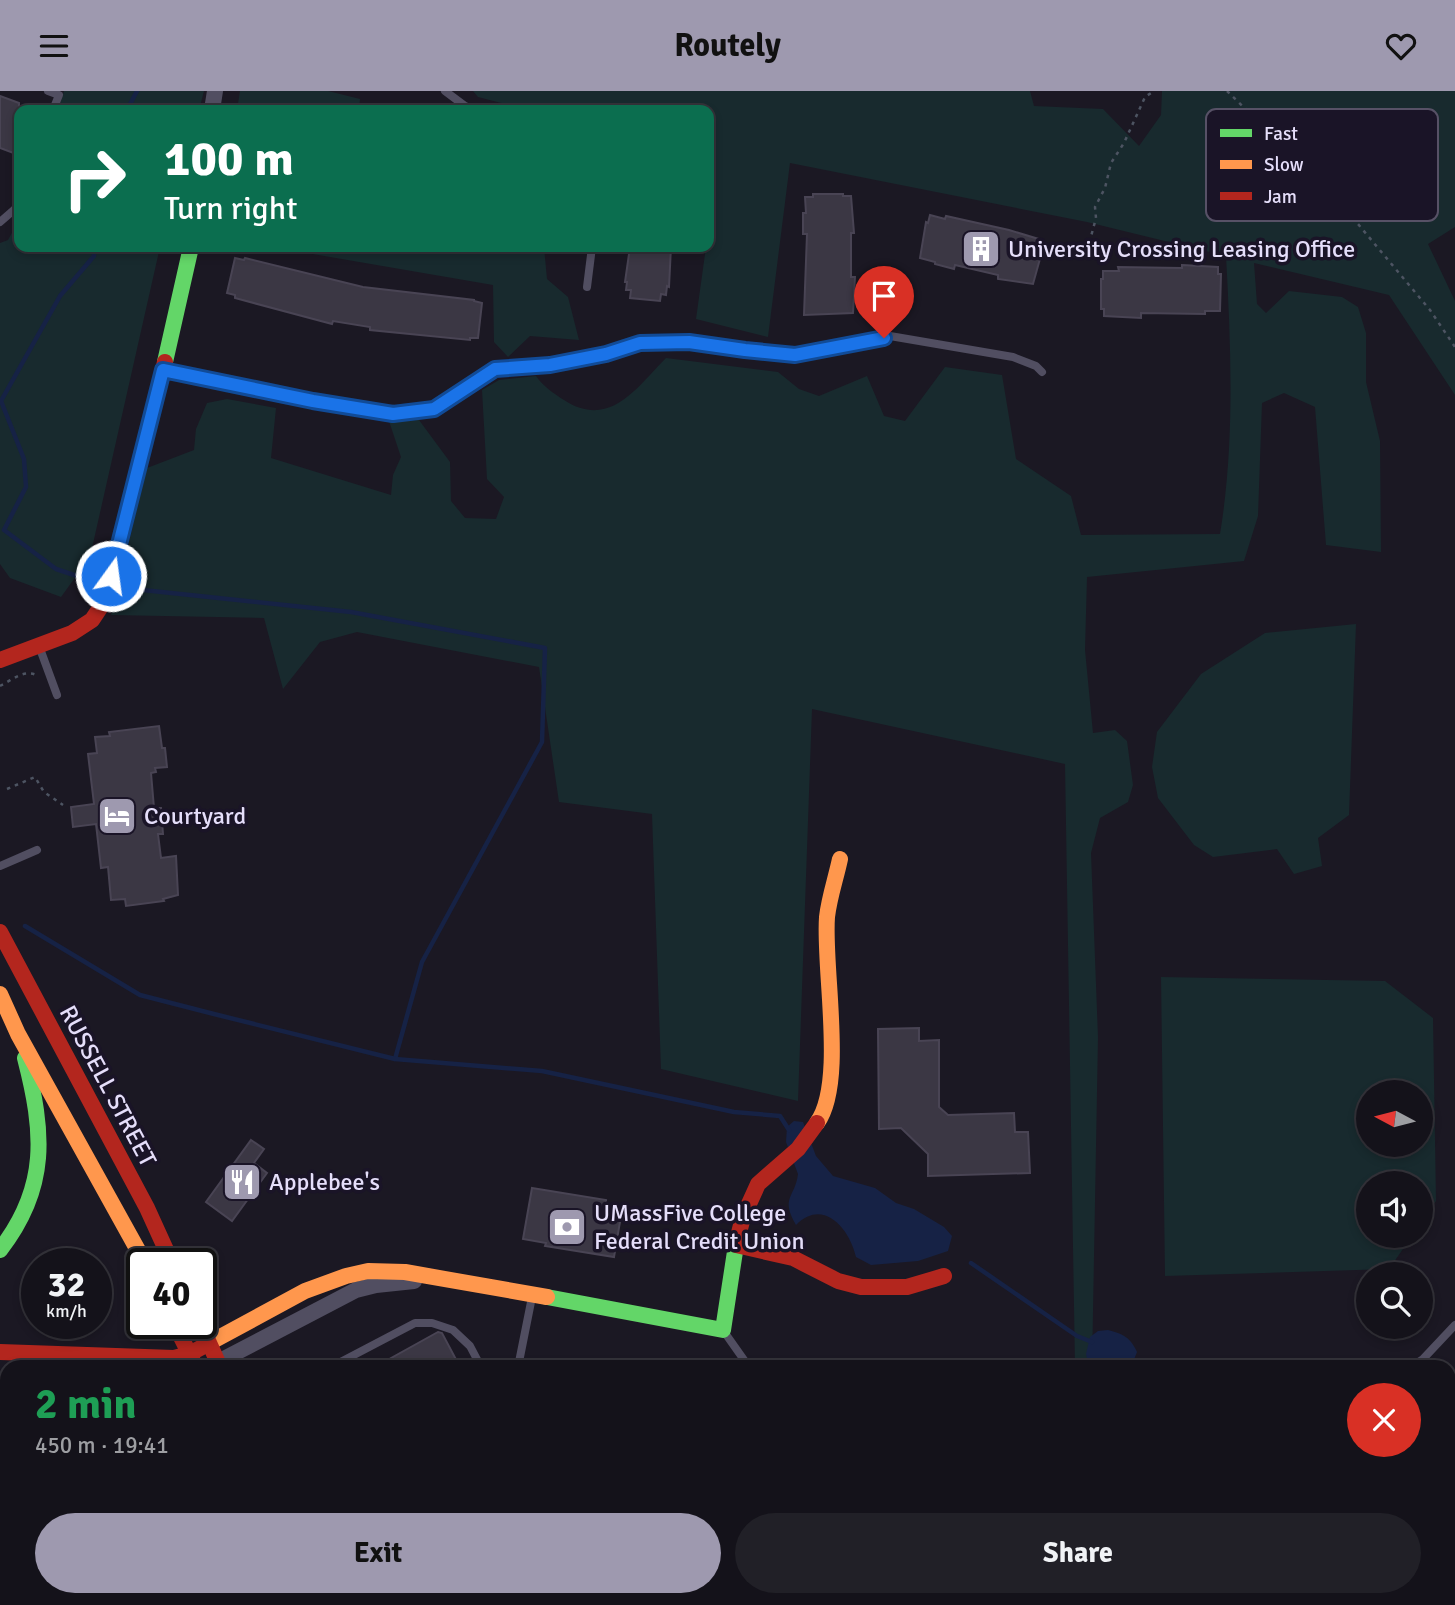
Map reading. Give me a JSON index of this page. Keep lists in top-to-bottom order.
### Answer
{
  "streets": {
    "main road": ["RUSSELL STREET"]
  },
  "places": {
    "building": ["University Crossing Leasing Office"],
    "hotel": ["Courtyard"],
    "restaurant": ["Applebee's"],
    "bank": ["UMassFive College Federal Credit Union"]
  },
  "legend": ["Fast", "Slow", "Jam"],
  "north": "left",
  "page": {
    "header": "Routely",
    "turn": ["100 m", "Turn right"],
    "speed": "32 km/h",
    "limit": "40",
    "heading": ["2 min", "450 m · 19:41"],
    "buttons": ["Exit", "Share"]
  }
}
